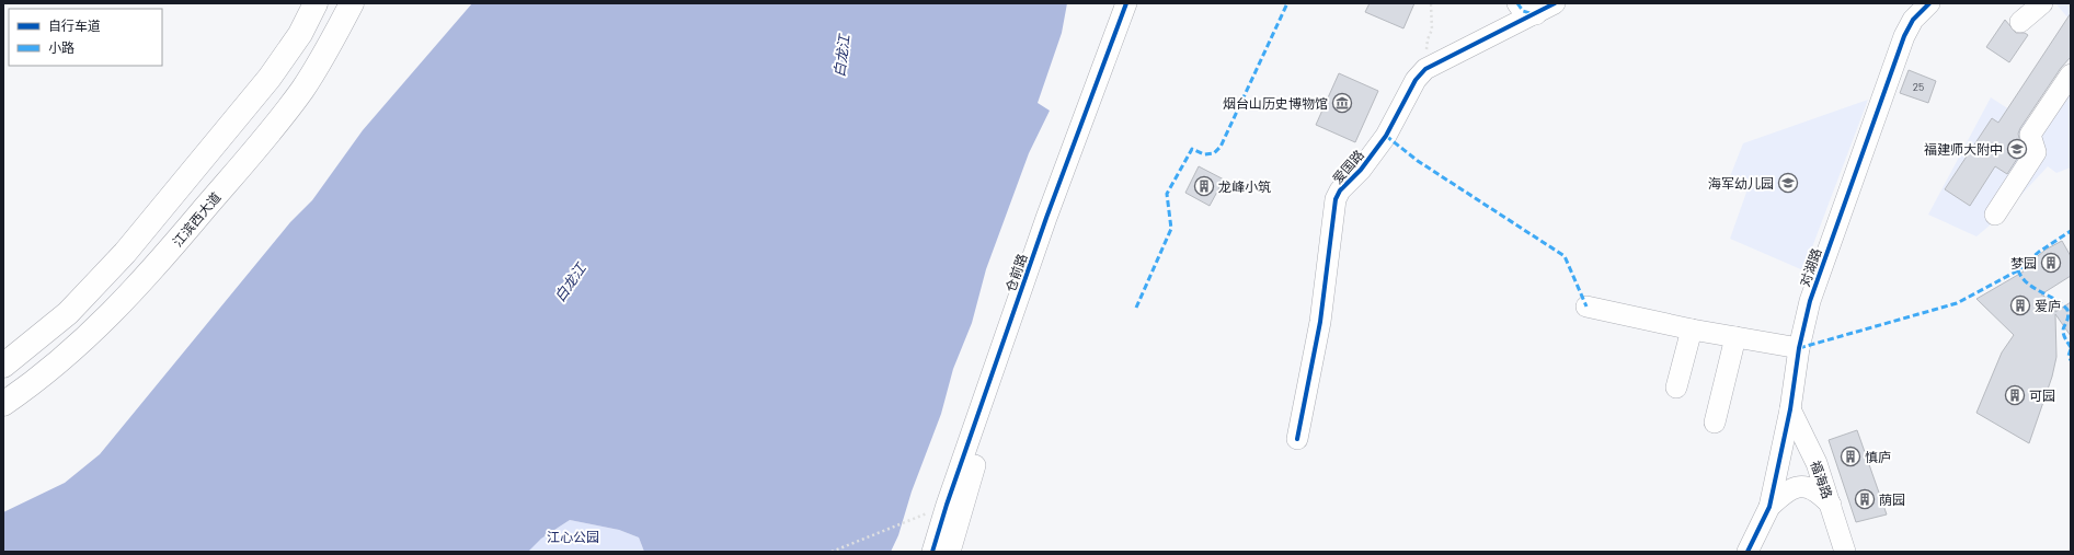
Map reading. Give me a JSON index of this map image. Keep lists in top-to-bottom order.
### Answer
{
  "streets": {
    "main road": ["江滨西大道"],
    "street": [
      "爱国路",
      "对湖路",
      "仓前路",
      "福海路"
    ]
  },
  "crossings": [
    ["对湖路", "福海路"]
  ],
  "water": ["白龙江"],
  "parks": ["江心公园"],
  "places": {
    "museum": ["烟台山历史博物馆"],
    "school or university": ["福建师大附中", "海军幼儿园"],
    "building": [
      "龙峰小筑",
      "梦园",
      "爱庐",
      "可园",
      "慎庐",
      "荫园"
    ]
  },
  "house_numbers": ["25"],
  "legend": ["自行车道", "小路"]
}
